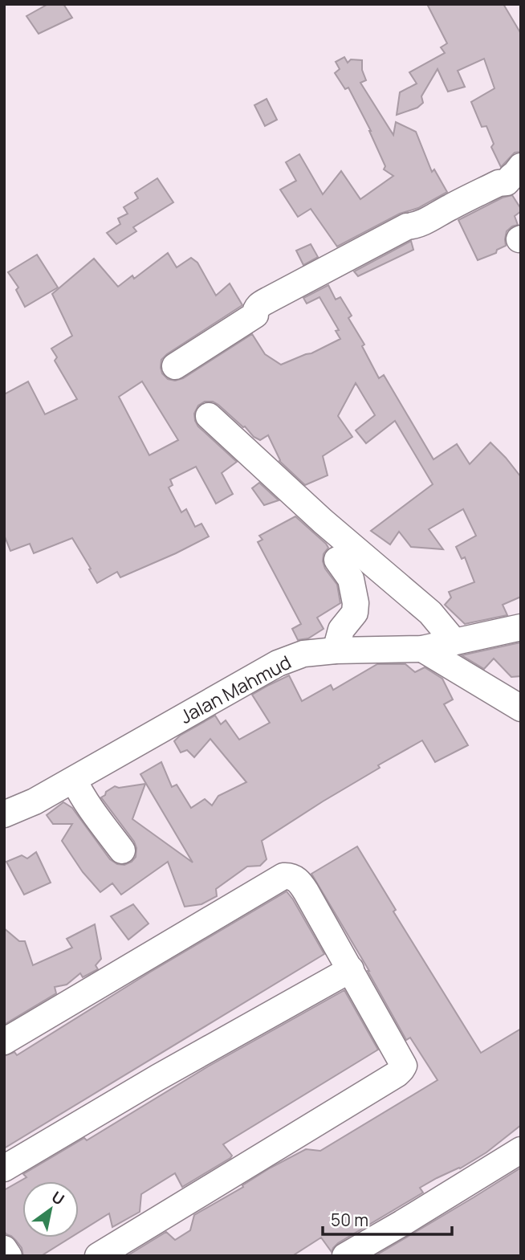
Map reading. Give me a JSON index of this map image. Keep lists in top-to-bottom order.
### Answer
{
  "streets": {
    "street": ["Jalan Mahmud"]
  },
  "scale_bar": "50 m",
  "north": "top right"
}
